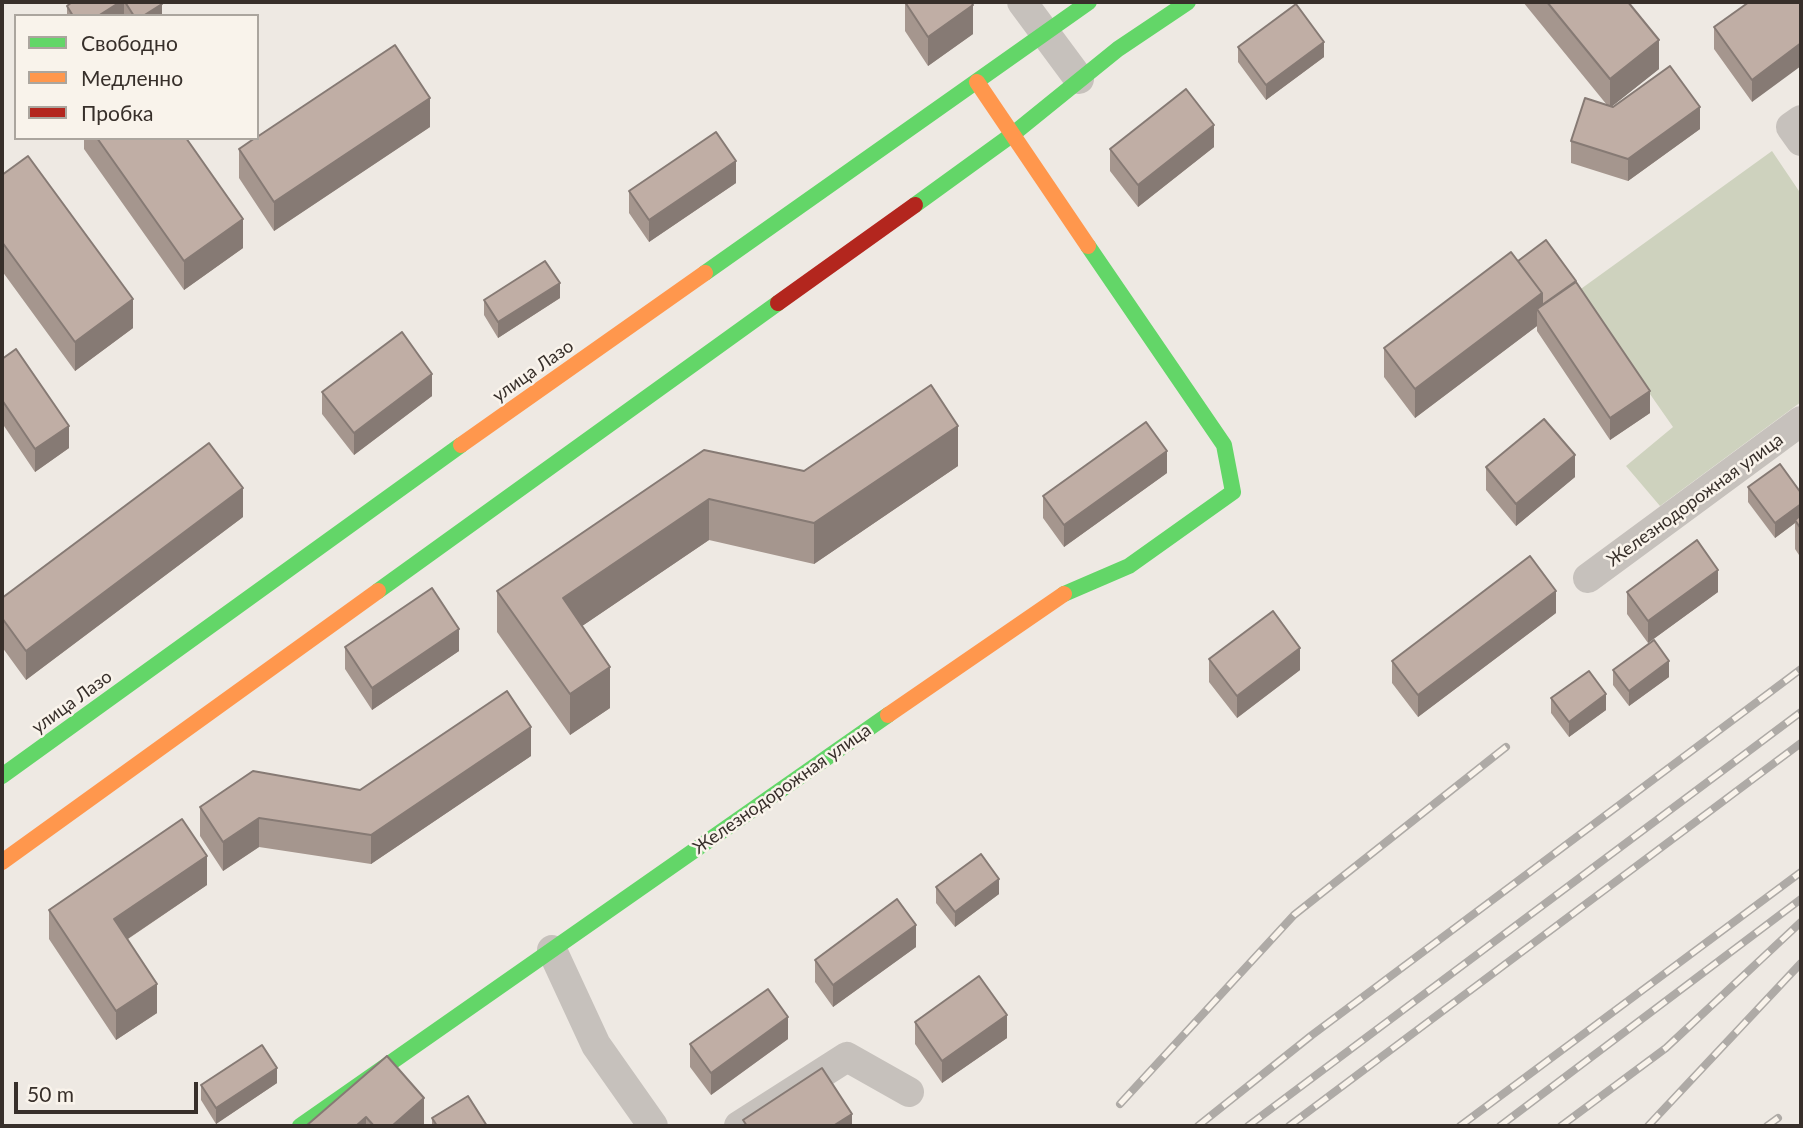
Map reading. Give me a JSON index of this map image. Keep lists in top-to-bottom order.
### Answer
{
  "streets": {
    "street": ["улица Лазо", "Железнодорожная улица"]
  },
  "legend": ["Свободно", "Медленно", "Пробка"],
  "scale_bar": "50 m"
}
